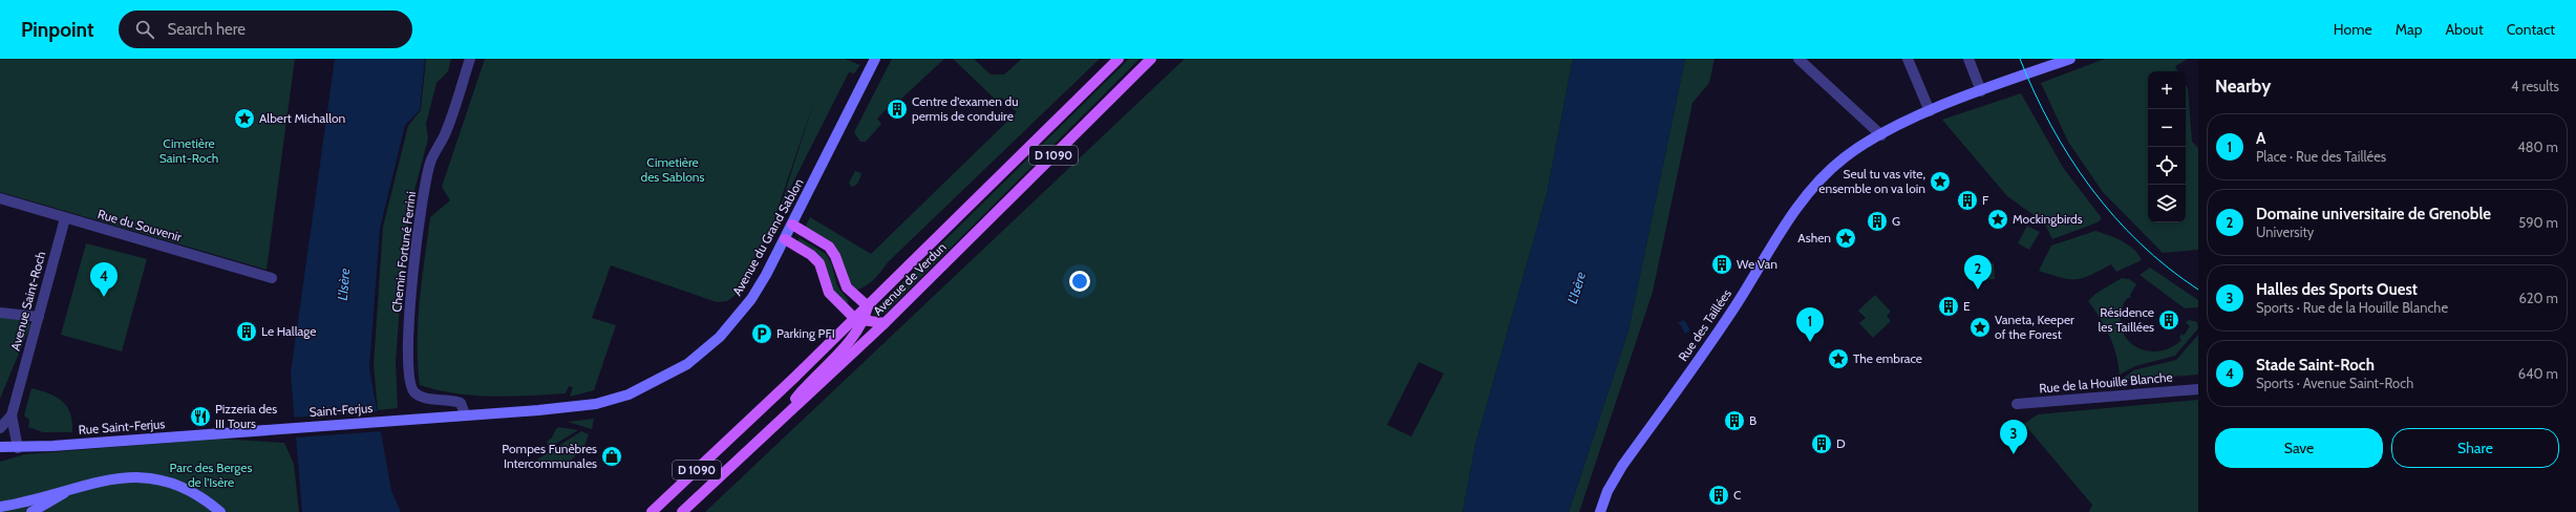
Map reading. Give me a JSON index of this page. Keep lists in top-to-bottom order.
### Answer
{
  "streets": {
    "main road": ["D 1090", "Avenue de Verdun"],
    "street": [
      "Rue du Souvenir",
      "Avenue du Grand Sablon",
      "Chemin Fortuné Ferrini",
      "Avenue Saint-Roch",
      "Rue des Taillées",
      "Rue de la Houille Blanche",
      "Saint-Ferjus",
      "Rue Saint-Ferjus"
    ]
  },
  "crossings": [
    ["D 1090", "Avenue de Verdun"],
    ["Rue du Souvenir", "Avenue Saint-Roch"],
    ["Avenue du Grand Sablon", "Chemin Fortuné Ferrini"],
    ["Avenue du Grand Sablon", "Saint-Ferjus"],
    ["Avenue Saint-Roch", "Rue Saint-Ferjus"],
    ["Saint-Ferjus", "Rue Saint-Ferjus"]
  ],
  "water": ["L'Isère"],
  "parks": ["Cimetière Saint-Roch", "Cimetière des Sablons", "Parc des Berges de l'Isère"],
  "places": {
    "building": [
      "Centre d'examen du permis de conduire",
      "F",
      "G",
      "We Van",
      "E",
      "Résidence les Taillées",
      "Le Hallage",
      "B",
      "D",
      "C"
    ],
    "place": [
      "Albert Michallon",
      "Seul tu vas vite, ensemble on va loin",
      "Mockingbirds",
      "Ashen",
      "Vaneta, Keeper of the Forest",
      "The embrace"
    ],
    "parking": ["Parking PFI"],
    "restaurant": ["Pizzeria des III Tours"],
    "shop": ["Pompes Funèbres Intercommunales"]
  },
  "page": {
    "header": "Pinpoint",
    "search": "Search here",
    "nav": [
      "Home",
      "Map",
      "About",
      "Contact"
    ],
    "heading": ["Nearby", "4 results"],
    "map_buttons": ["+", "−"],
    "list": [
      {
        "mark": "1",
        "name": "A",
        "note": "Place · Rue des Taillées",
        "value": "480 m"
      },
      {
        "mark": "2",
        "name": "Domaine universitaire de Grenoble",
        "note": "University",
        "value": "590 m"
      },
      {
        "mark": "3",
        "name": "Halles des Sports Ouest",
        "note": "Sports · Rue de la Houille Blanche",
        "value": "620 m"
      },
      {
        "mark": "4",
        "name": "Stade Saint-Roch",
        "note": "Sports · Avenue Saint-Roch",
        "value": "640 m"
      }
    ],
    "pins": [
      "2",
      "4",
      "1",
      "3"
    ],
    "buttons": ["Save", "Share"]
  }
}
